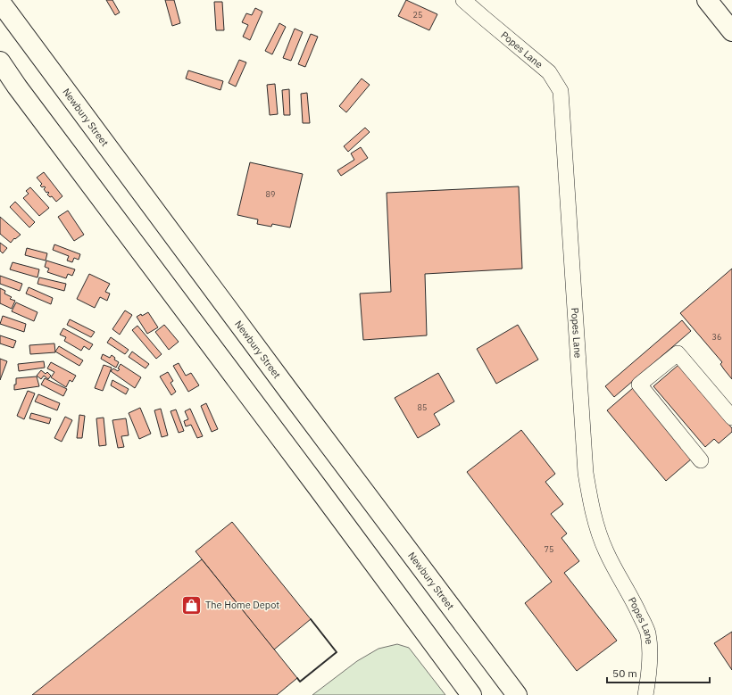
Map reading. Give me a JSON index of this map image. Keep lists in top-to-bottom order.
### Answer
{
  "streets": {
    "main road": ["Newbury Street"],
    "street": ["Popes Lane"]
  },
  "places": {
    "shop": ["The Home Depot"]
  },
  "house_numbers": [
    "25",
    "89",
    "36",
    "85",
    "75"
  ],
  "scale_bar": "50 m"
}
